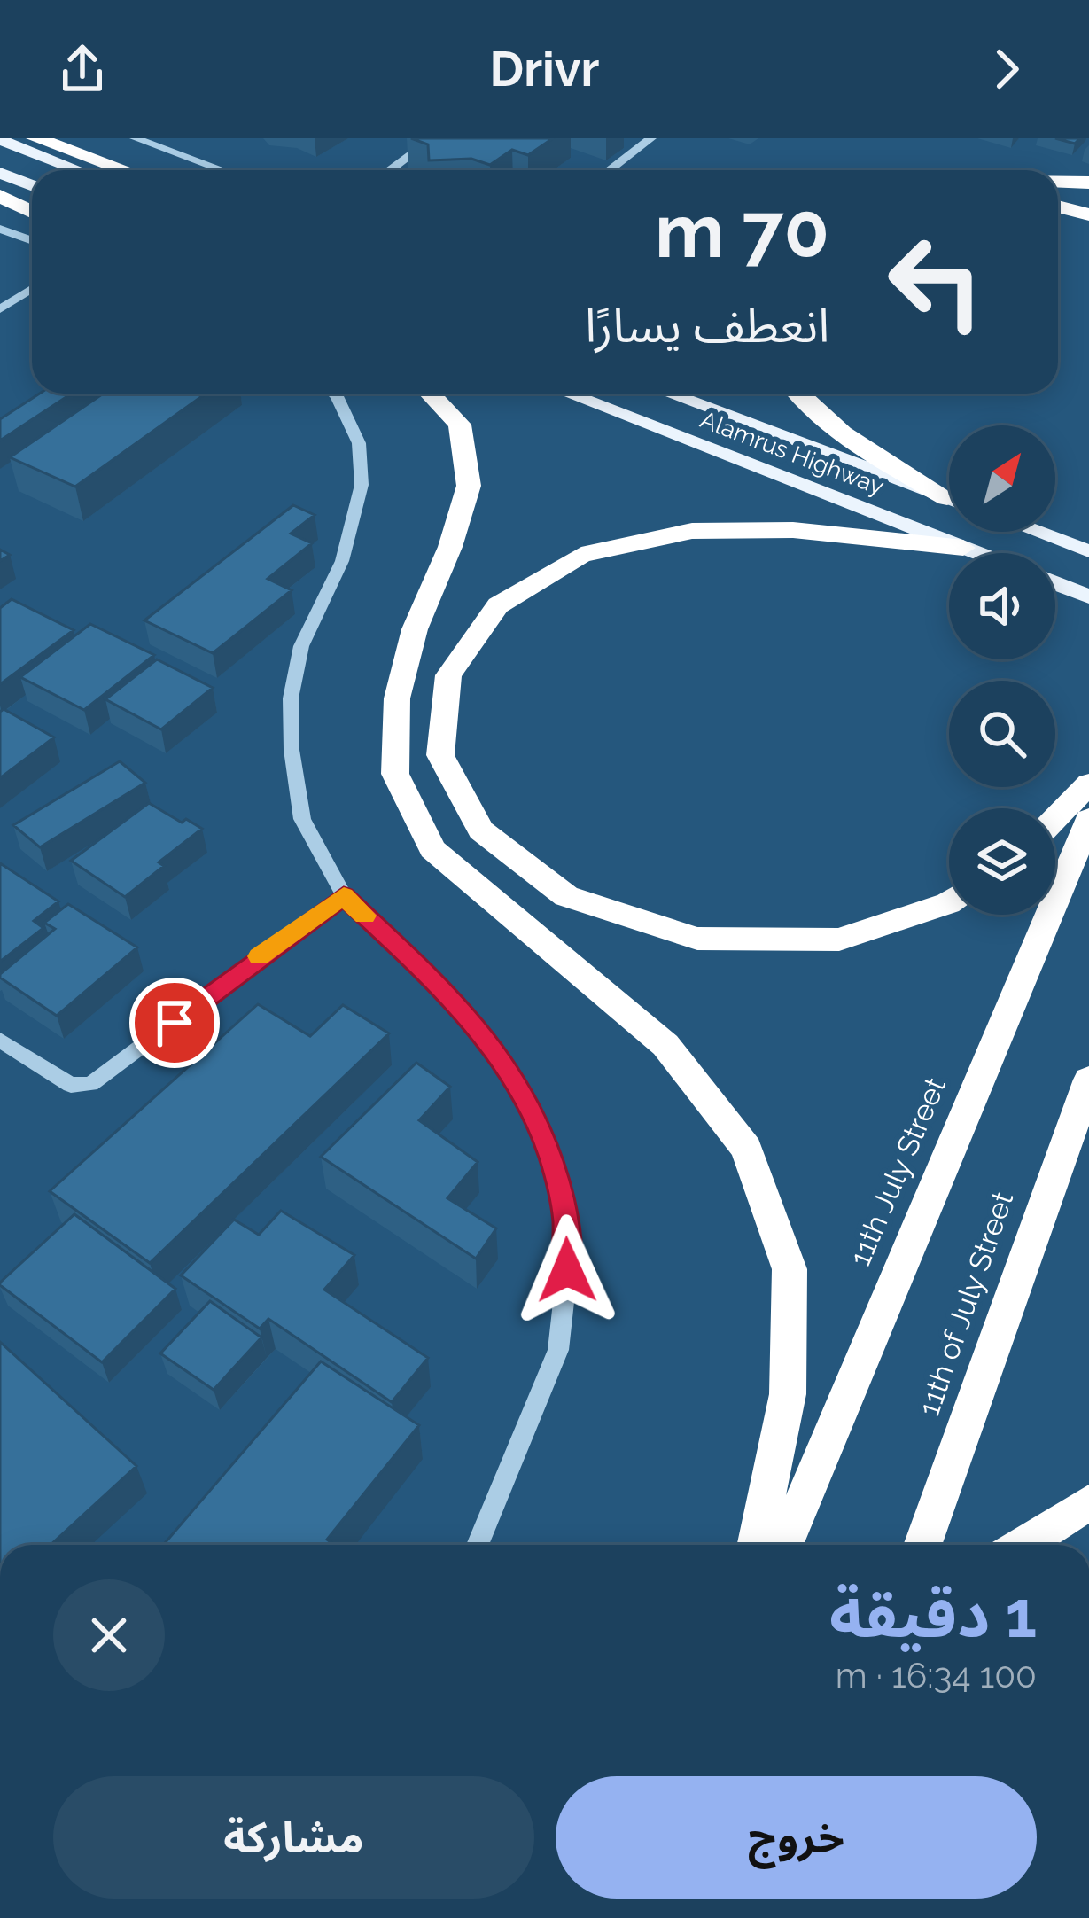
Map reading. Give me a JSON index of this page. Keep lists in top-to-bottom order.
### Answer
{
  "streets": {
    "highway": ["11th July Street", "11th of July Street"],
    "main road": ["Alamrus Highway"]
  },
  "north": "top right",
  "page": {
    "header": "Drivr",
    "turn": ["70 m", "انعطف يسارًا"],
    "heading": ["1 دقيقة", "100 m · 16:34"],
    "buttons": ["خروج", "مشاركة"]
  }
}
